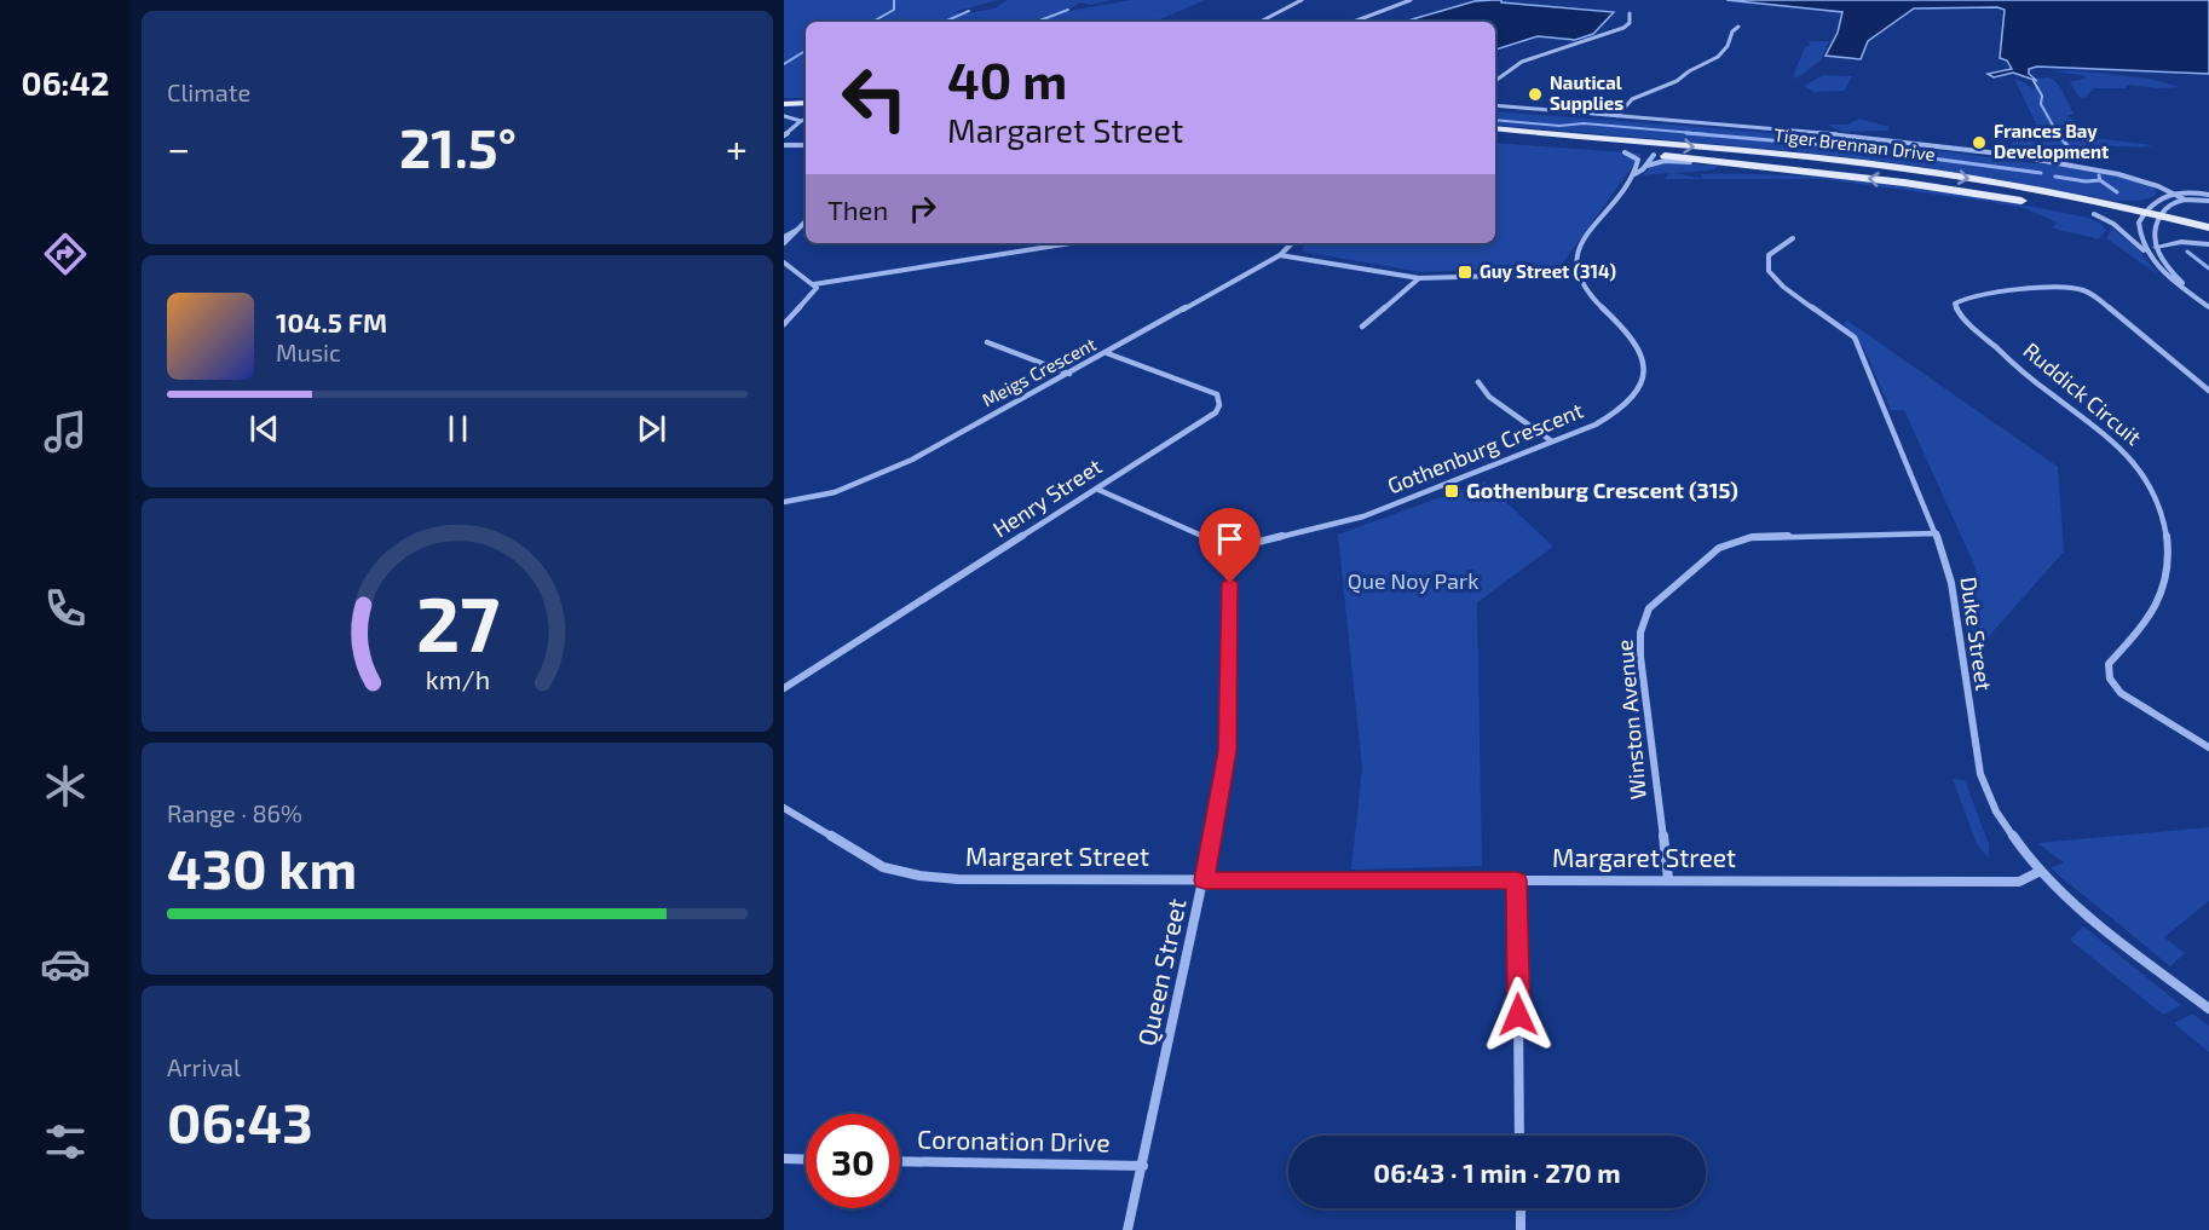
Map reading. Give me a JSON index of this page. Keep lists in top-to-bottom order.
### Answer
{
  "streets": {
    "main road": ["Tiger Brennan Drive"],
    "street": [
      "Meigs Crescent",
      "Ruddick Circuit",
      "Gothenburg Crescent",
      "Henry Street",
      "Duke Street",
      "Winston Avenue",
      "Margaret Street",
      "Queen Street",
      "Coronation Drive"
    ]
  },
  "crossings": [
    ["Meigs Crescent", "Henry Street"],
    ["Gothenburg Crescent", "Queen Street"],
    ["Duke Street", "Winston Avenue"],
    ["Duke Street", "Margaret Street"],
    ["Winston Avenue", "Margaret Street"],
    ["Margaret Street", "Queen Street"],
    ["Queen Street", "Coronation Drive"]
  ],
  "parks": ["Que Noy Park"],
  "places": {
    "other": ["Nautical Supplies", "Frances Bay Development"],
    "transit": ["Guy Street (314)", "Gothenburg Crescent (315)"]
  },
  "page": {
    "tabs": "06:42",
    "tile": [
      "Climate",
      ["Range · 86%", "430 km"],
      ["Arrival", "06:43"]
    ],
    "turn": ["40 m", "Margaret Street"],
    "heat": ["−", "21.5°", "+"],
    "then": "Then",
    "song": ["104.5 FM", "Music"],
    "limit": "30",
    "trip": "06:43 · 1 min · 270 m",
    "gauge": ["27", "km/h"]
  }
}
